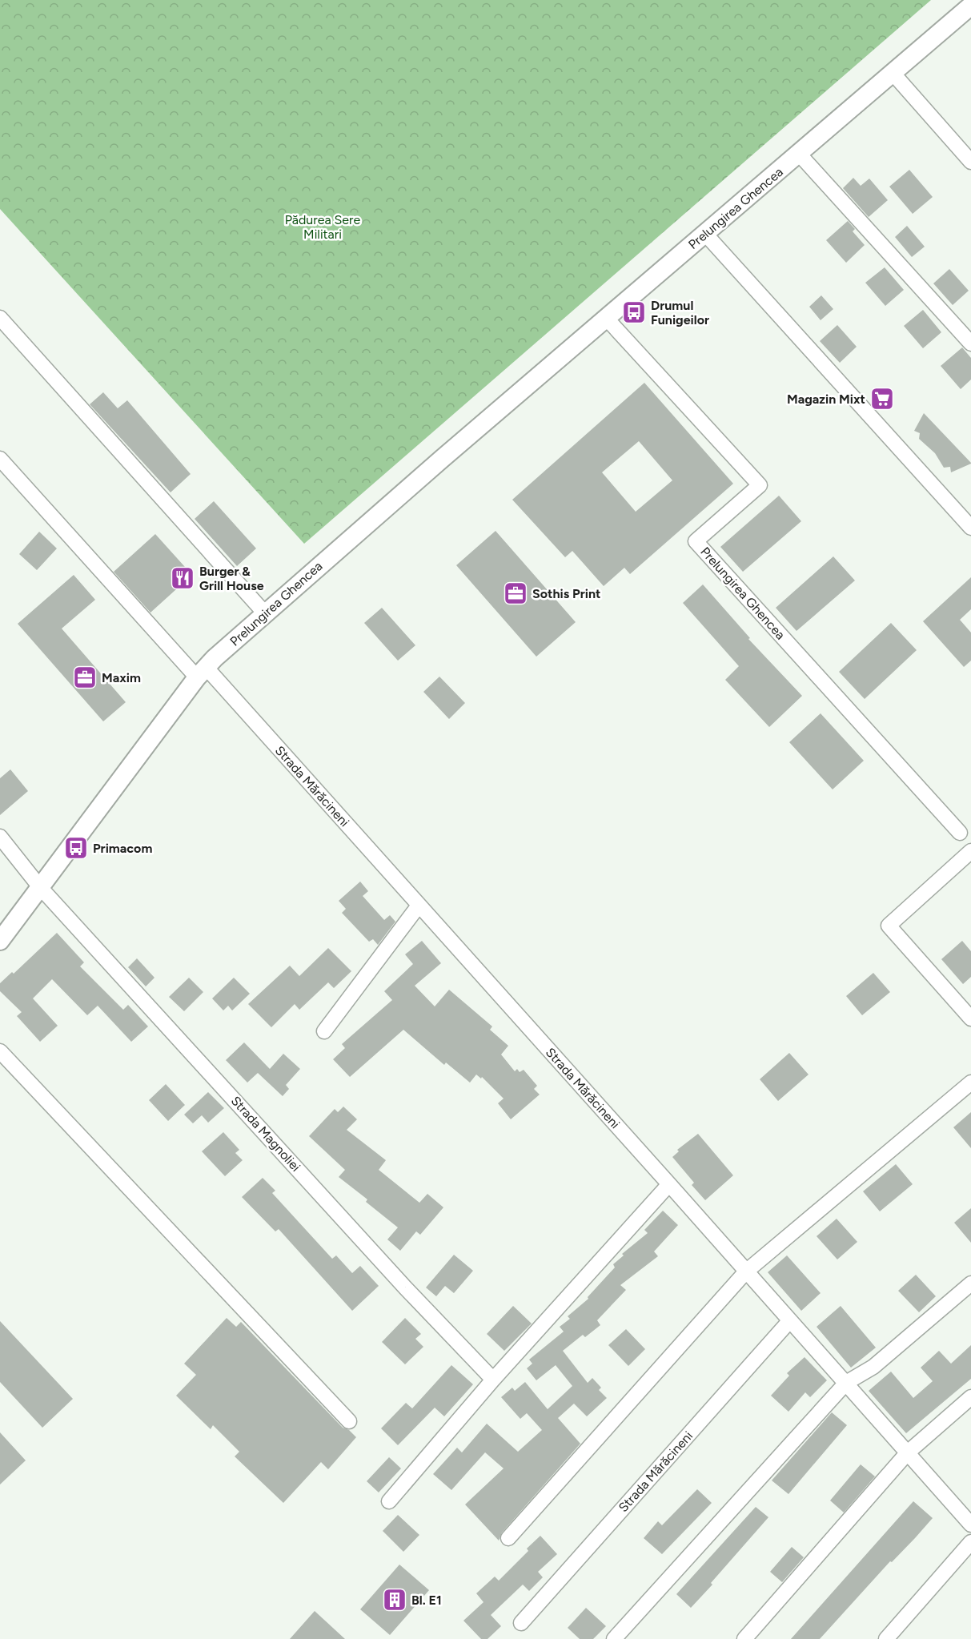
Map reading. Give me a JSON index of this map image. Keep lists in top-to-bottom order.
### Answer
{
  "streets": {
    "main road": ["Prelungirea Ghencea"],
    "street": ["Strada Mărăcineni", "Strada Magnoliei"]
  },
  "crossings": [
    ["Prelungirea Ghencea", "Strada Mărăcineni"],
    ["Prelungirea Ghencea", "Strada Magnoliei"]
  ],
  "parks": ["Pădurea Sere Militari"],
  "places": {
    "bus stop": ["Drumul Funigeilor", "Primacom"],
    "supermarket": ["Magazin Mixt"],
    "restaurant": ["Burger & Grill House"],
    "office": ["Sothis Print", "Maxim"],
    "building": ["Bl. E1"]
  }
}
